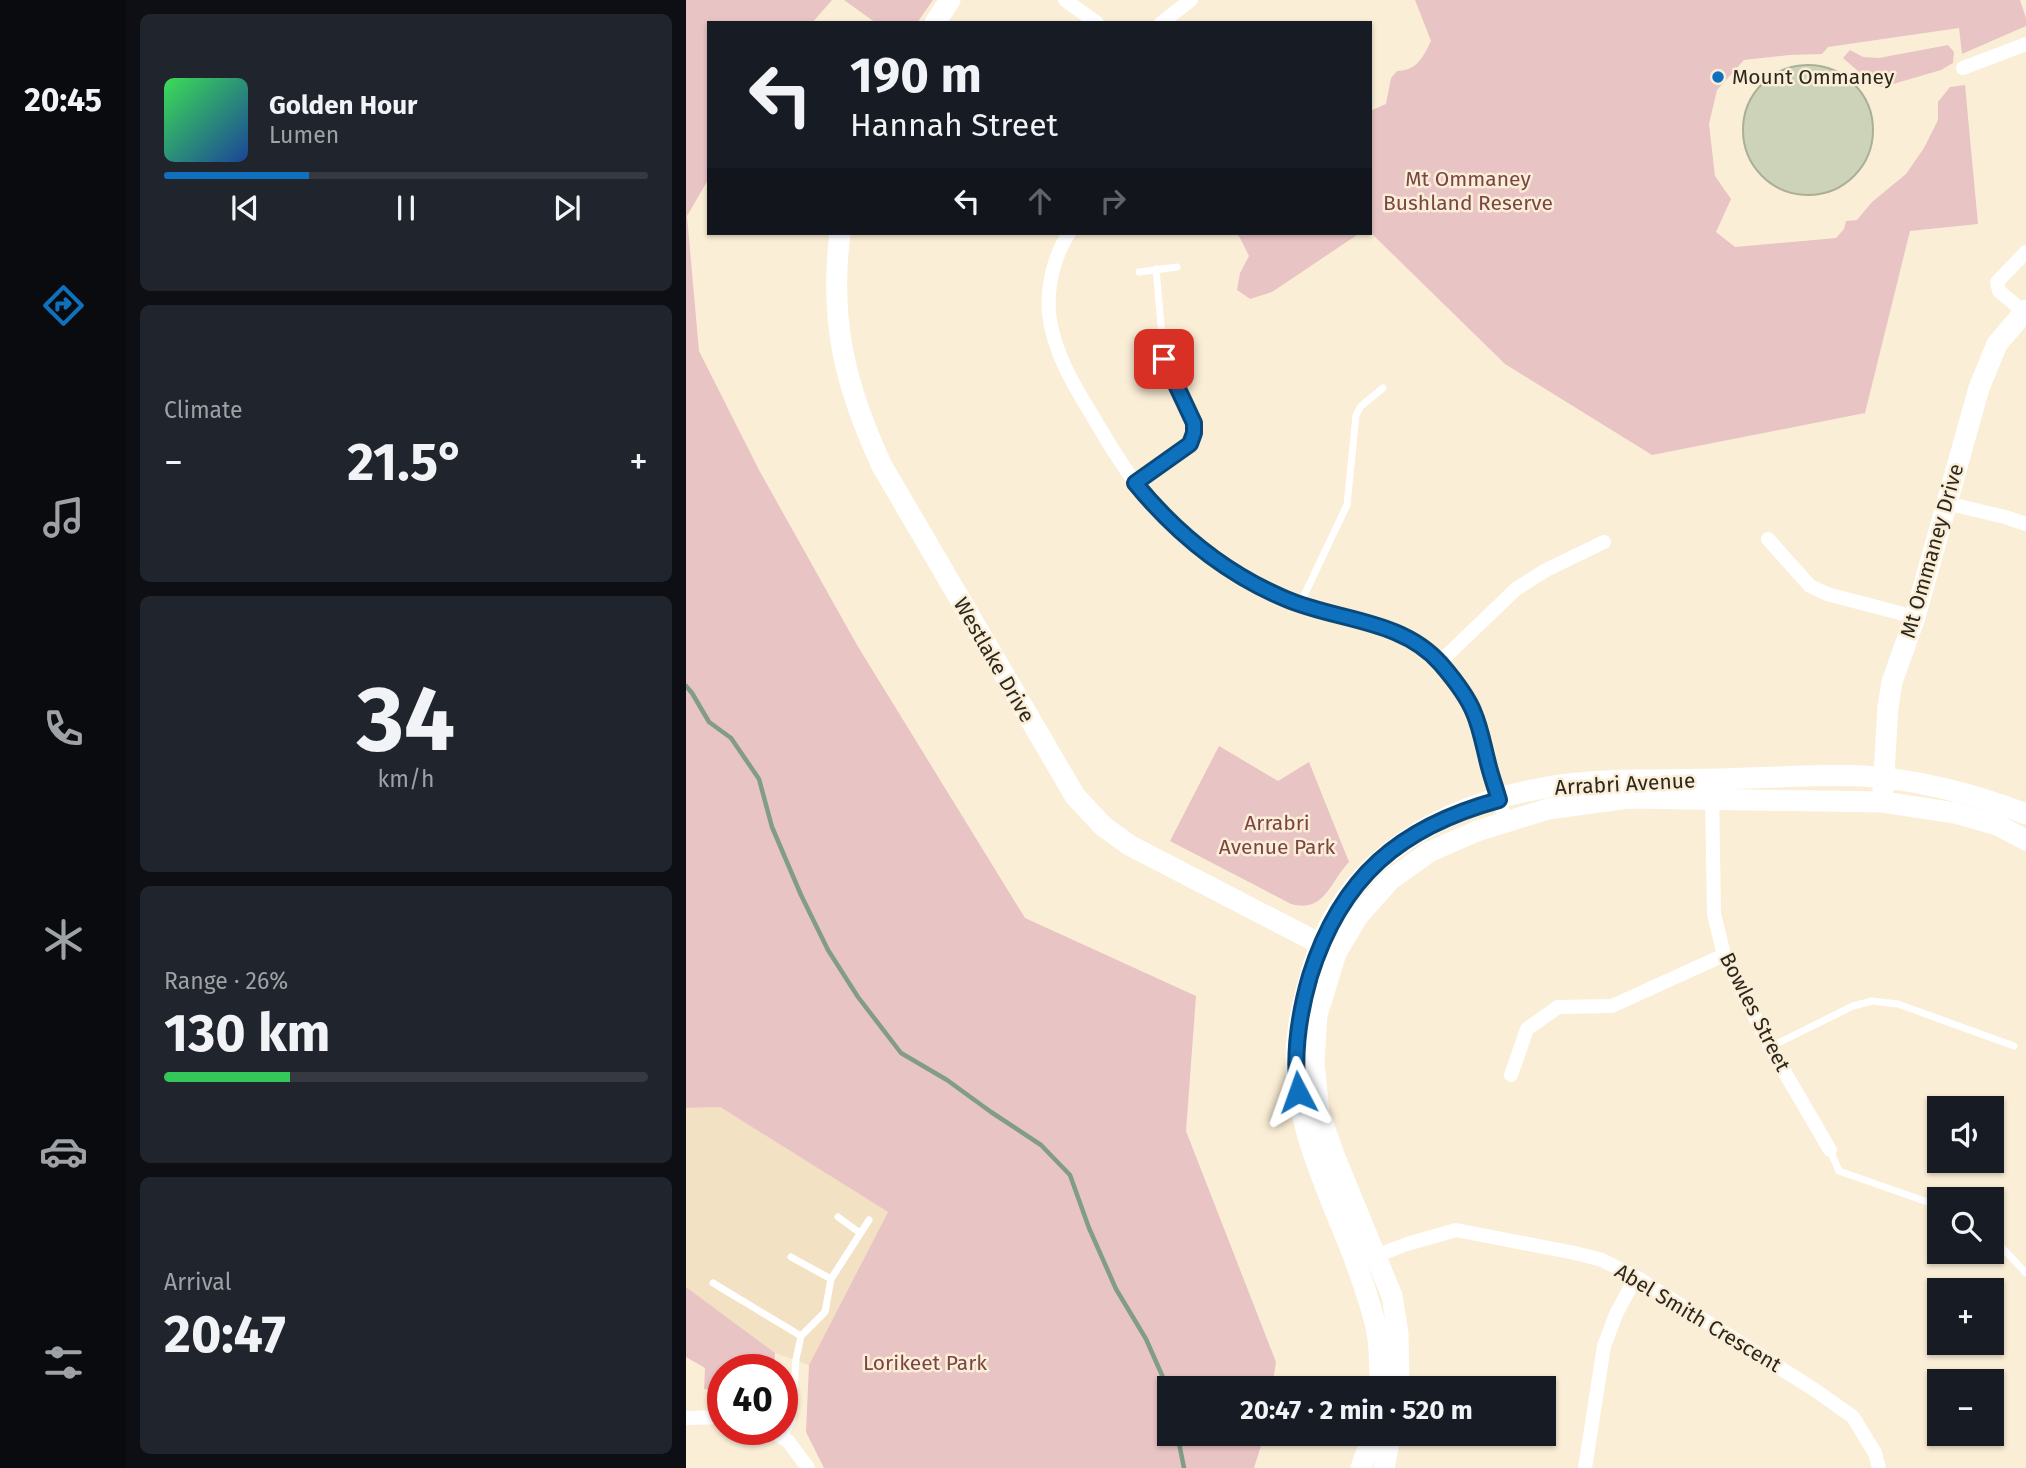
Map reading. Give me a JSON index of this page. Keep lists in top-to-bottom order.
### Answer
{
  "streets": {
    "street": [
      "Mt Ommaney Drive",
      "Westlake Drive",
      "Arrabri Avenue",
      "Bowles Street",
      "Abel Smith Crescent"
    ]
  },
  "crossings": [
    ["Mt Ommaney Drive", "Arrabri Avenue"],
    ["Westlake Drive", "Arrabri Avenue"],
    ["Arrabri Avenue", "Bowles Street"],
    ["Arrabri Avenue", "Abel Smith Crescent"]
  ],
  "parks": ["Mt Ommaney Bushland Reserve", "Arrabri Avenue Park", "Lorikeet Park"],
  "places": ["Mount Ommaney"],
  "page": {
    "tabs": "20:45",
    "turn": ["190 m", "Hannah Street"],
    "song": ["Golden Hour", "Lumen"],
    "tile": [
      "Climate",
      ["34", "km/h"],
      ["Range · 26%", "130 km"],
      ["Arrival", "20:47"]
    ],
    "heat": ["−", "21.5°", "+"],
    "map_buttons": ["+", "−"],
    "limit": "40",
    "trip": "20:47 · 2 min · 520 m"
  }
}
